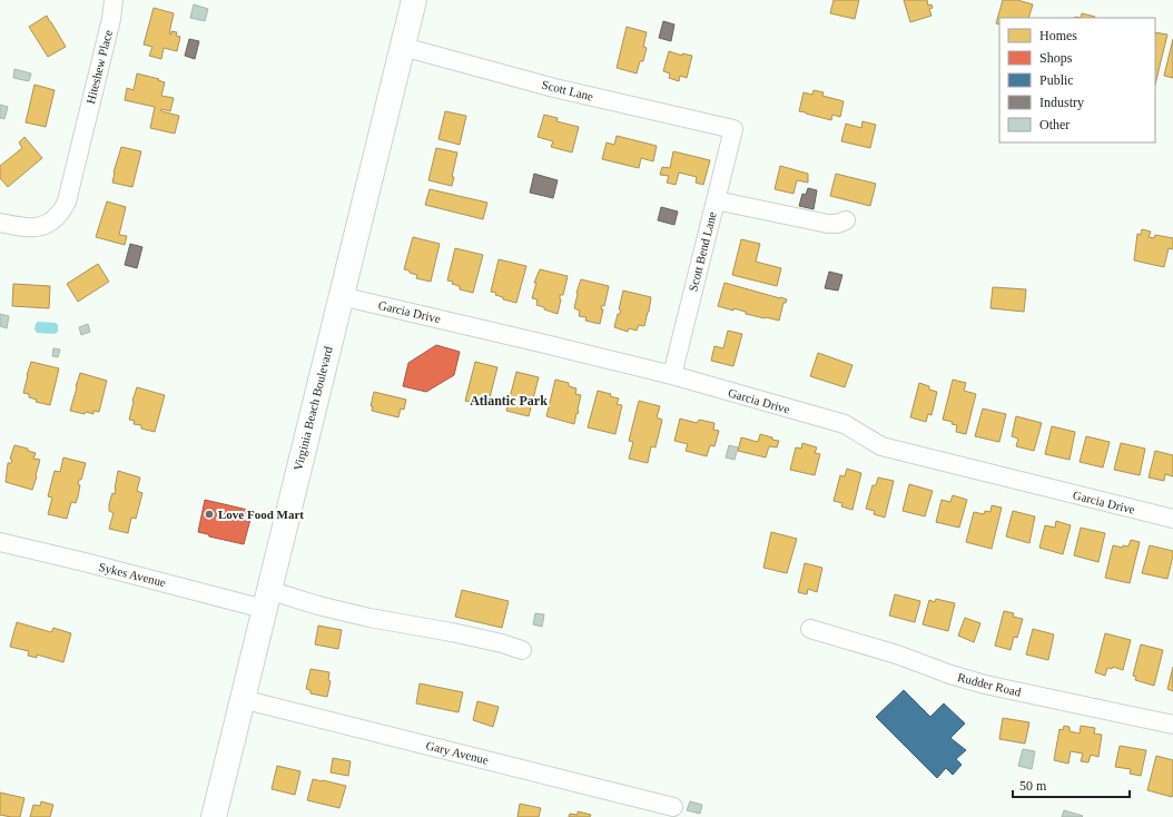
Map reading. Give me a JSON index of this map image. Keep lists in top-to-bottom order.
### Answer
{
  "streets": {
    "main road": ["Virginia Beach Boulevard"],
    "street": [
      "Hiteshew Place",
      "Scott Lane",
      "Scott Bend Lane",
      "Garcia Drive",
      "Sykes Avenue",
      "Rudder Road",
      "Gary Avenue"
    ]
  },
  "crossings": [
    ["Scott Lane", "Scott Bend Lane"],
    ["Scott Lane", "Virginia Beach Boulevard"],
    ["Scott Bend Lane", "Garcia Drive"],
    ["Garcia Drive", "Virginia Beach Boulevard"],
    ["Virginia Beach Boulevard", "Sykes Avenue"],
    ["Virginia Beach Boulevard", "Gary Avenue"]
  ],
  "districts": ["Atlantic Park"],
  "places": ["Love Food Mart"],
  "legend": [
    "Homes",
    "Shops",
    "Public",
    "Industry",
    "Other"
  ],
  "scale_bar": "50 m"
}
